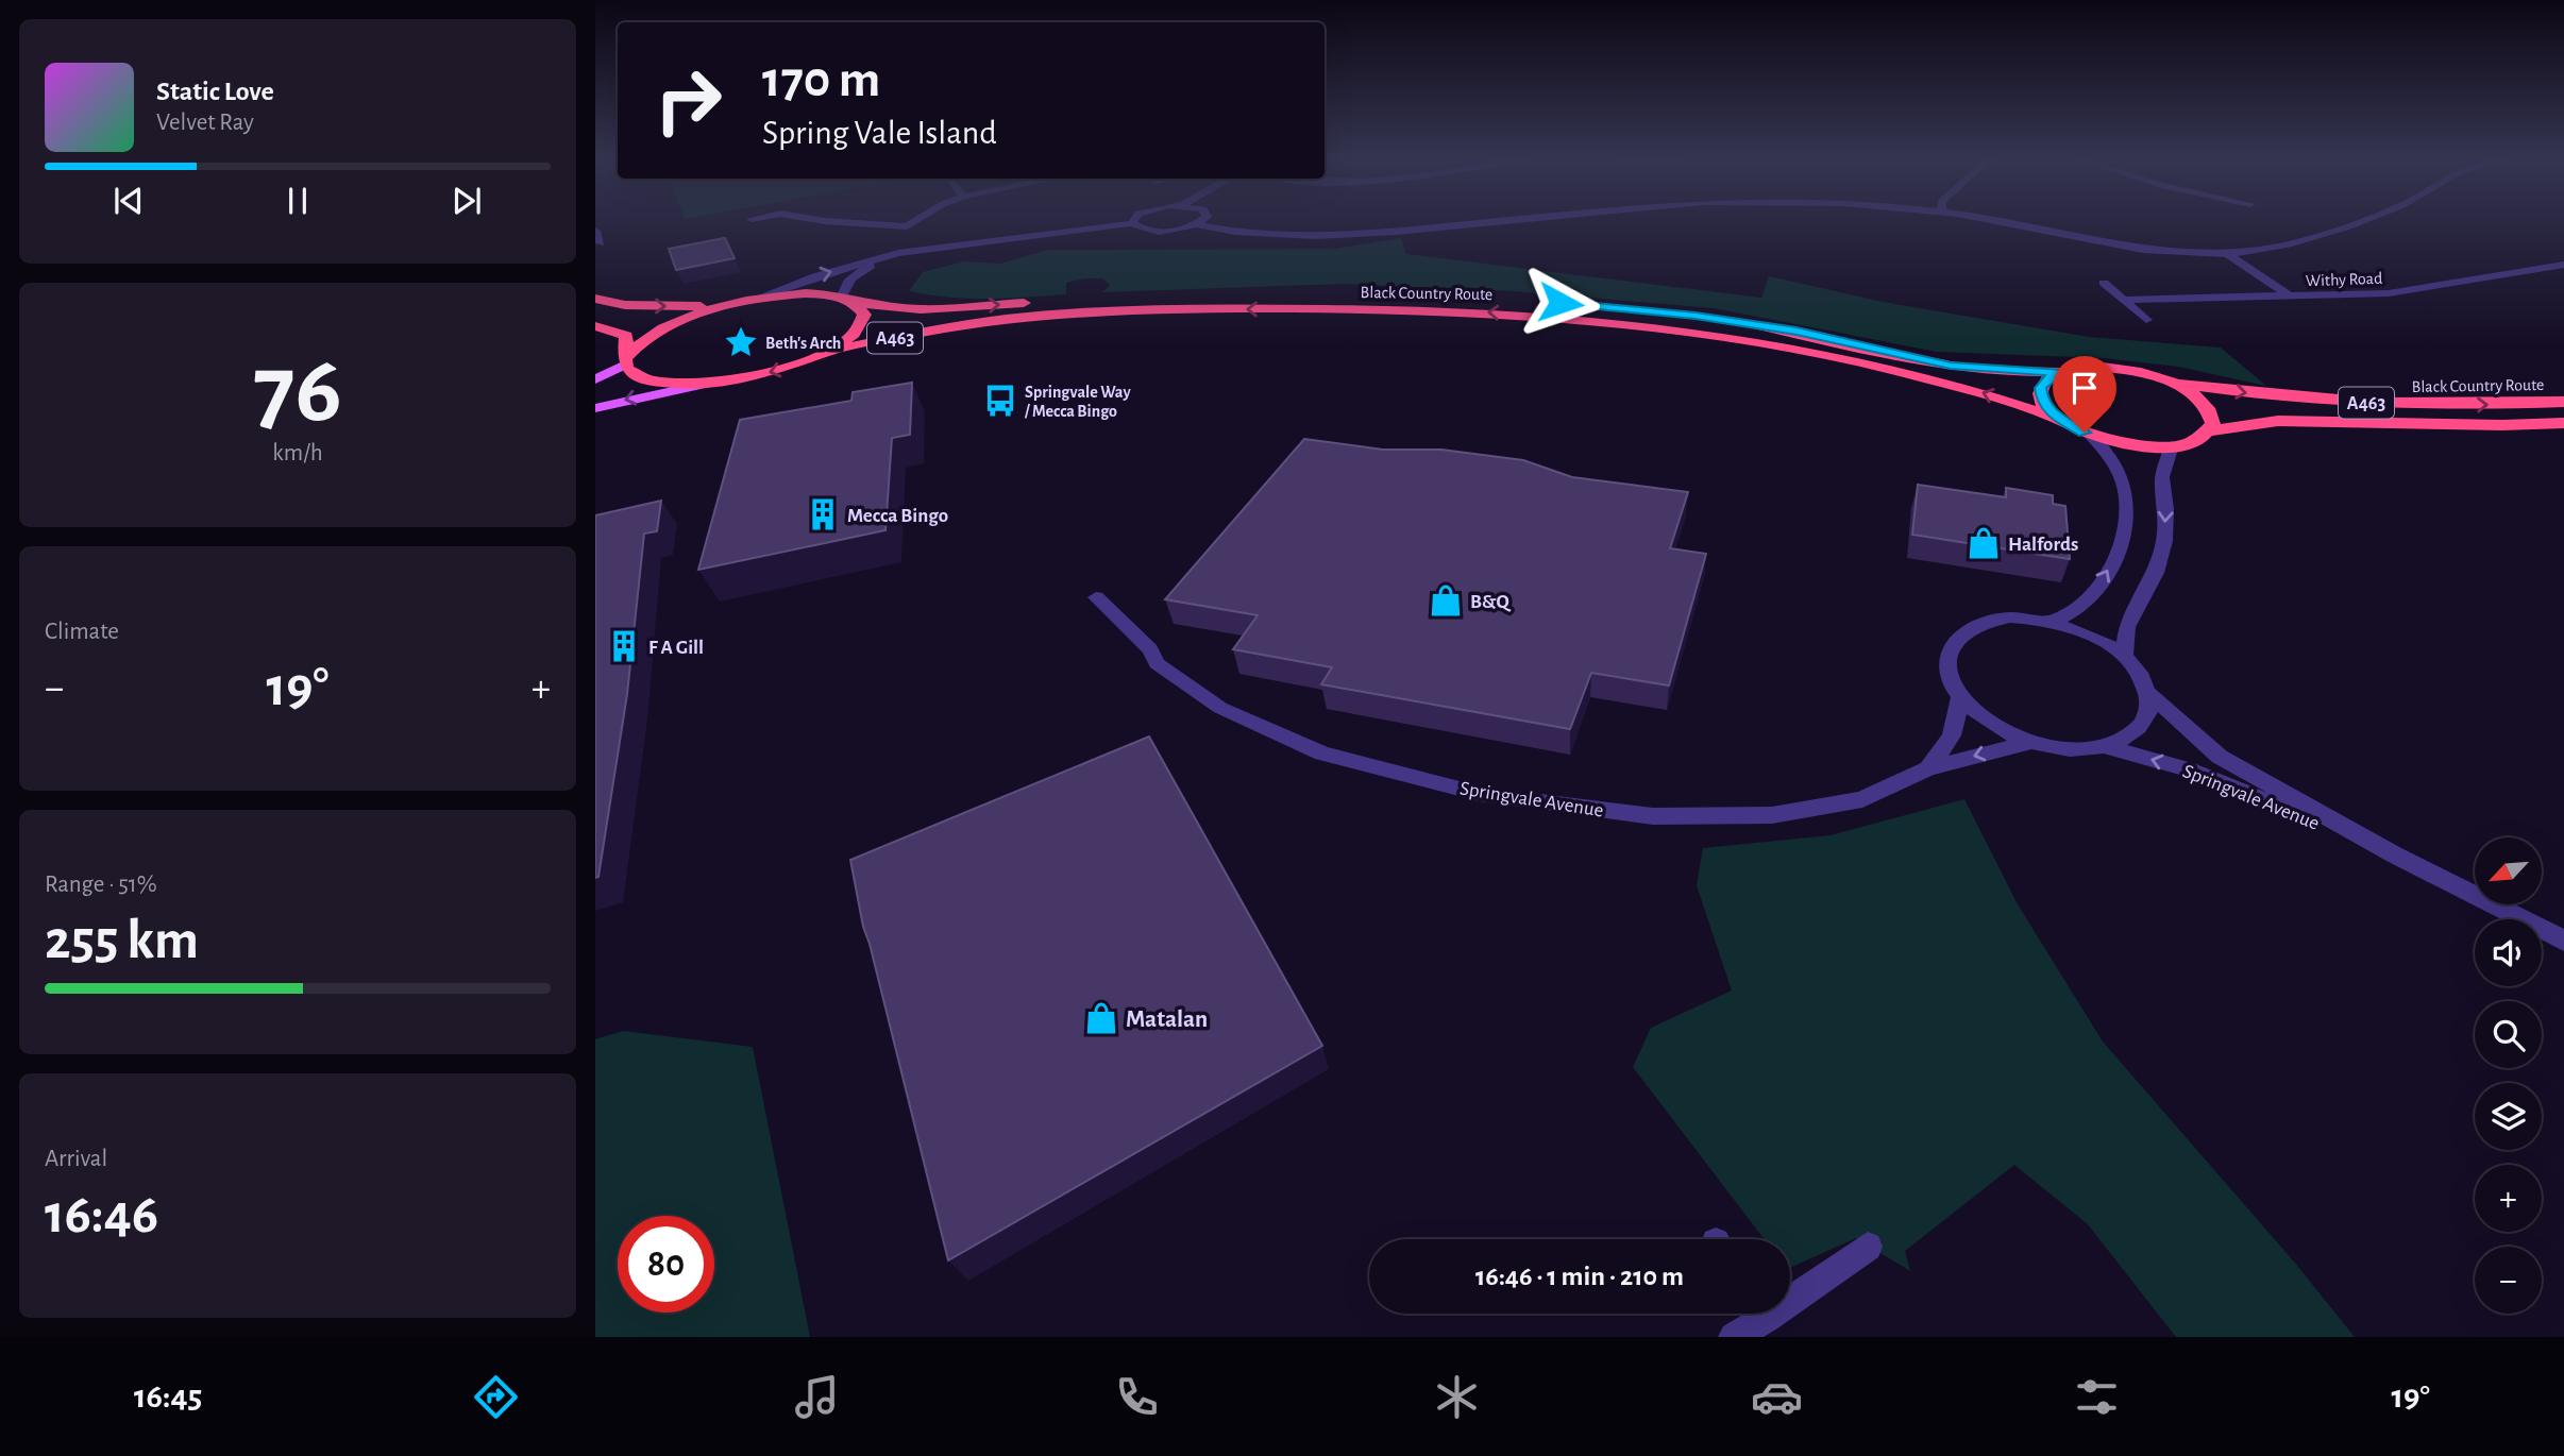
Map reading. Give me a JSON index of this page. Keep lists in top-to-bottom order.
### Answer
{
  "streets": {
    "highway": ["Black Country Route", "A463"],
    "street": ["Withy Road", "Springvale Avenue"]
  },
  "crossings": [
    ["Black Country Route", "A463"]
  ],
  "places": {
    "place": ["Beth's Arch"],
    "bus stop": ["Springvale Way / Mecca Bingo"],
    "building": ["Mecca Bingo", "F A Gill"],
    "shop": ["Halfords", "B&Q", "Matalan"]
  },
  "north": "bottom left",
  "page": {
    "turn": ["170 m", "Spring Vale Island"],
    "song": ["Static Love", "Velvet Ray"],
    "tile": [
      ["76", "km/h"],
      "Climate",
      ["Range · 51%", "255 km"],
      ["Arrival", "16:46"]
    ],
    "heat": ["−", "19°", "+"],
    "map_buttons": ["+", "−"],
    "limit": "80",
    "trip": "16:46 · 1 min · 210 m",
    "tabs": ["16:45", "19°"]
  }
}
